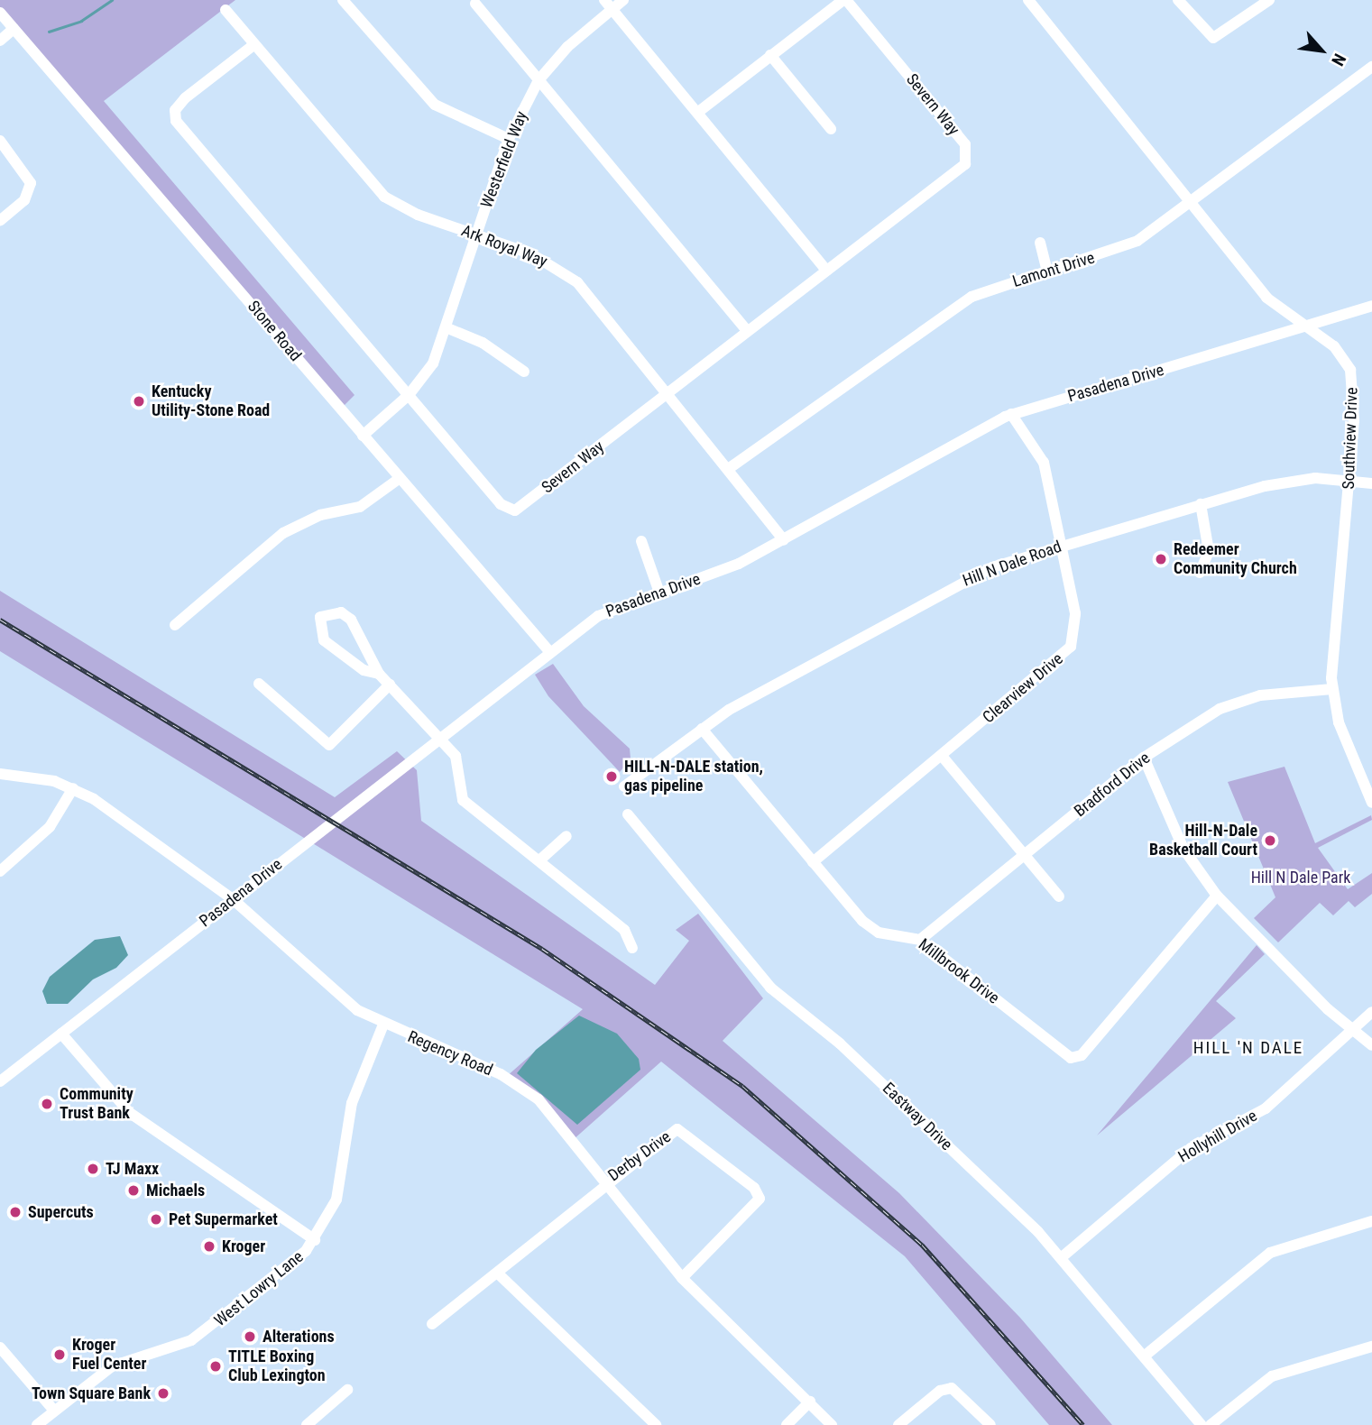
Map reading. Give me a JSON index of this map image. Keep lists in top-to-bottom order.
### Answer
{
  "streets": {
    "street": [
      "Severn Way",
      "Westerfield Way",
      "Ark Royal Way",
      "Lamont Drive",
      "Stone Road",
      "Pasadena Drive",
      "Southview Drive",
      "Hill N Dale Road",
      "Clearview Drive",
      "Bradford Drive",
      "Millbrook Drive",
      "Regency Road",
      "Eastway Drive",
      "Hollyhill Drive",
      "Derby Drive",
      "West Lowry Lane"
    ]
  },
  "crossings": [
    ["Severn Way", "Westerfield Way"],
    ["Severn Way", "Ark Royal Way"],
    ["Westerfield Way", "Ark Royal Way"],
    ["Westerfield Way", "Stone Road"],
    ["Ark Royal Way", "Lamont Drive"],
    ["Ark Royal Way", "Pasadena Drive"],
    ["Lamont Drive", "Southview Drive"],
    ["Stone Road", "Pasadena Drive"],
    ["Pasadena Drive", "Southview Drive"],
    ["Pasadena Drive", "Clearview Drive"],
    ["Pasadena Drive", "Regency Road"],
    ["Southview Drive", "Hill N Dale Road"],
    ["Southview Drive", "Bradford Drive"],
    ["Hill N Dale Road", "Clearview Drive"],
    ["Hill N Dale Road", "Millbrook Drive"],
    ["Clearview Drive", "Millbrook Drive"],
    ["Bradford Drive", "Millbrook Drive"],
    ["Regency Road", "Derby Drive"],
    ["Regency Road", "West Lowry Lane"],
    ["Eastway Drive", "Hollyhill Drive"]
  ],
  "districts": ["HILL 'N DALE"],
  "parks": ["Hill N Dale Park"],
  "places": [
    "Kentucky Utility-Stone Road",
    "Redeemer Community Church",
    "HILL-N-DALE station, gas pipeline",
    "Hill-N-Dale Basketball Court",
    "Community Trust Bank",
    "TJ Maxx",
    "Michaels",
    "Supercuts",
    "Pet Supermarket",
    "Kroger",
    "Alterations",
    "Kroger Fuel Center",
    "TITLE Boxing Club Lexington",
    "Town Square Bank"
  ],
  "north": "bottom right"
}
